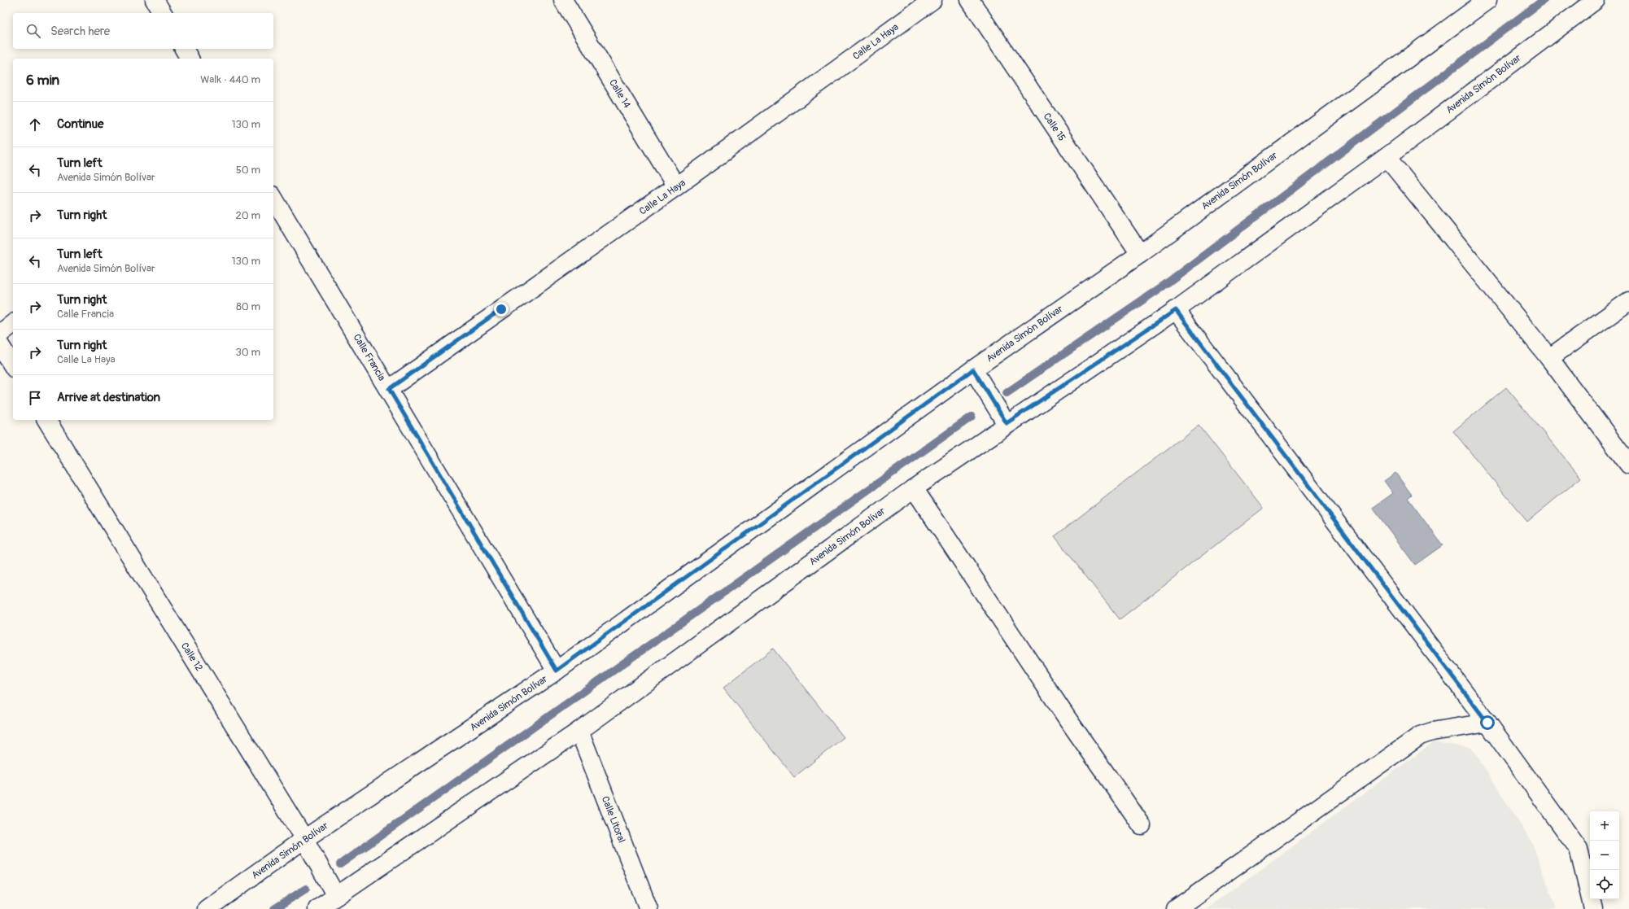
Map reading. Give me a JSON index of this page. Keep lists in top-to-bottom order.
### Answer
{
  "streets": {
    "street": [
      "Calle La Haya",
      "Avenida Simón Bolívar",
      "Calle 14",
      "Calle 15",
      "Calle Francia",
      "Calle 12",
      "Calle Litoral"
    ]
  },
  "crossings": [
    ["Calle La Haya", "Calle 14"],
    ["Calle La Haya", "Calle Francia"],
    ["Avenida Simón Bolívar", "Calle 15"],
    ["Avenida Simón Bolívar", "Calle Francia"],
    ["Avenida Simón Bolívar", "Calle 12"],
    ["Avenida Simón Bolívar", "Calle Litoral"]
  ],
  "page": {
    "search": "Search here",
    "heading": ["6 min", "Walk · 440 m"],
    "list": [
      ["Continue", "130 m"],
      ["Turn left", "Avenida Simón Bolívar", "50 m"],
      ["Turn right", "20 m"],
      ["Turn left", "Avenida Simón Bolívar", "130 m"],
      ["Turn right", "Calle Francia", "80 m"],
      ["Turn right", "Calle La Haya", "30 m"],
      "Arrive at destination"
    ],
    "map_buttons": ["+", "−"]
  }
}
